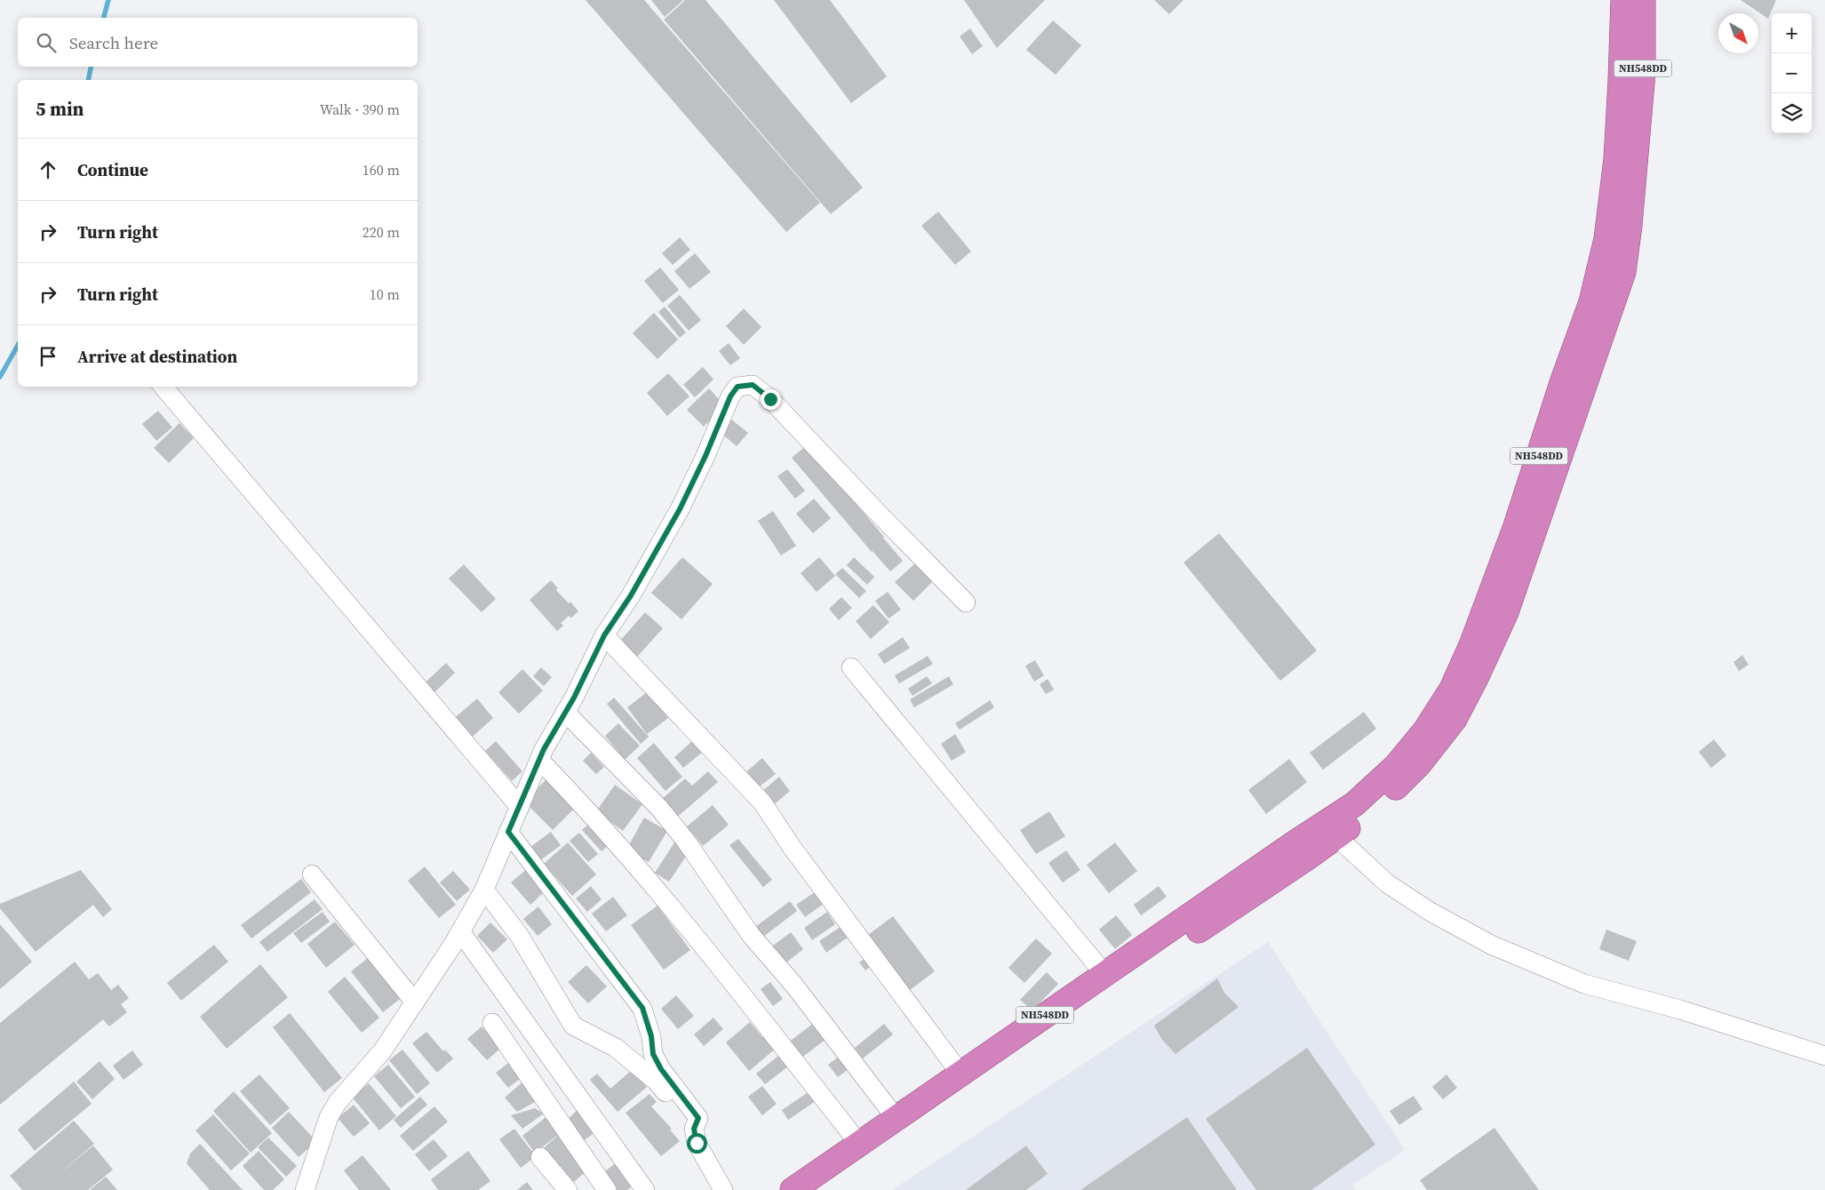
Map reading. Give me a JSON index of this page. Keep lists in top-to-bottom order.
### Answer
{
  "streets": {
    "highway": ["NH548DD"]
  },
  "north": "bottom right",
  "page": {
    "map_buttons": ["+", "−"],
    "search": "Search here",
    "heading": ["5 min", "Walk · 390 m"],
    "list": [
      ["Continue", "160 m"],
      ["Turn right", "220 m"],
      ["Turn right", "10 m"],
      "Arrive at destination"
    ]
  }
}
